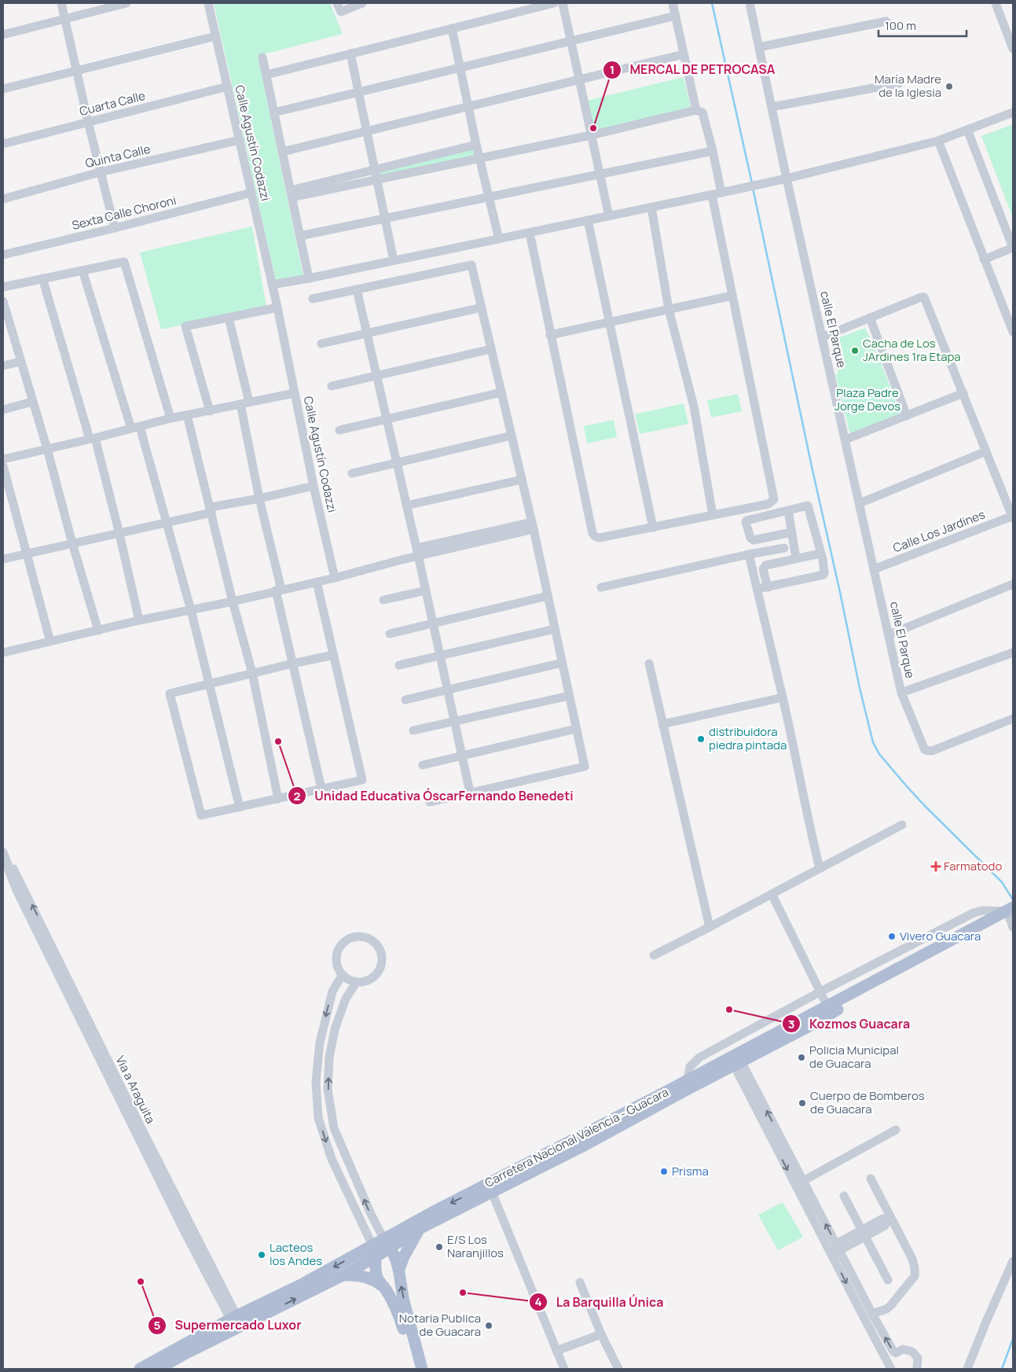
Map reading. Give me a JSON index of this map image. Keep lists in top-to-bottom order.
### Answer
{
  "streets": {
    "main road": ["Carretera Nacional Valencia - Guacara"],
    "street": [
      "Cuarta Calle",
      "Calle Agustín Codazzi",
      "Quinta Calle",
      "Sexta Calle Choroni",
      "calle El Parque",
      "Calle Los Jardines",
      "Via a Araguita"
    ]
  },
  "crossings": [
    ["Cuarta Calle", "Calle Agustín Codazzi"],
    ["Calle Agustín Codazzi", "Quinta Calle"],
    ["Calle Agustín Codazzi", "Sexta Calle Choroni"],
    ["calle El Parque", "Calle Los Jardines"],
    ["Via a Araguita", "Carretera Nacional Valencia - Guacara"]
  ],
  "parks": ["Plaza Padre Jorge Devos"],
  "places": {
    "other": [
      "María Madre de la Iglesia",
      "MERCAL DE PETROCASA",
      "Cacha de Los JArdines 1ra Etapa",
      "distribuidora piedra pintada",
      "Unidad Educativa ÓscarFernando Benedeti",
      "Vivero Guacara",
      "Kozmos Guacara",
      "Policia Municipal de Guacara",
      "Cuerpo de Bomberos de Guacara",
      "Prisma",
      "E/S Los Naranjillos",
      "Lacteos los Andes",
      "Supermercado Luxor",
      "La Barquilla Única",
      "Notaria Publica de Guacara"
    ],
    "health": ["Farmatodo"]
  },
  "scale_bar": "100 m"
}
